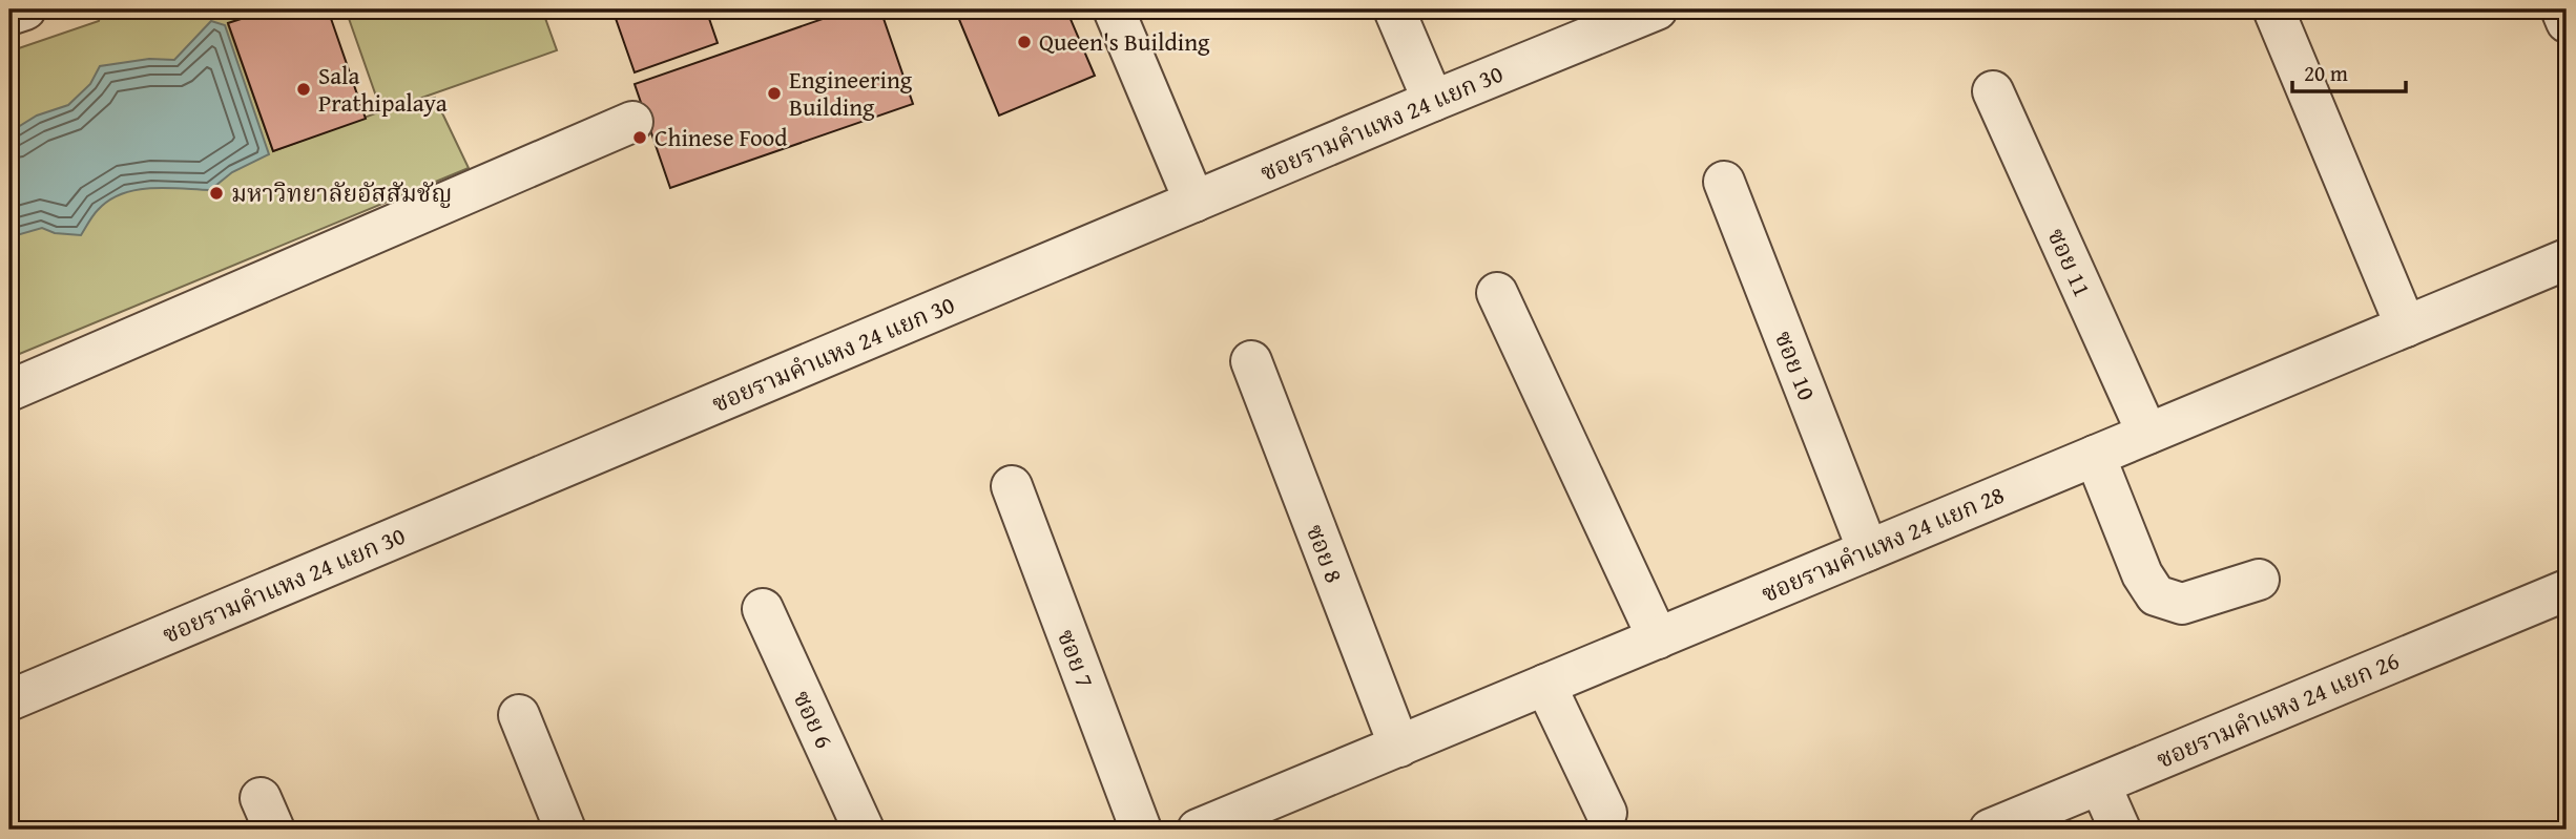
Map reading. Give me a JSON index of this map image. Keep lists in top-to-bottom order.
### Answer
{
  "streets": {
    "street": [
      "ซอยรามคำแหง 24 แยก 30",
      "ซอย 11",
      "ซอย 10",
      "ซอยรามคำแหง 24 แยก 28",
      "ซอย 8",
      "ซอย 7",
      "ซอยรามคำแหง 24 แยก 26",
      "ซอย 6"
    ]
  },
  "crossings": [
    ["ซอย 11", "ซอยรามคำแหง 24 แยก 28"],
    ["ซอย 10", "ซอยรามคำแหง 24 แยก 28"],
    ["ซอยรามคำแหง 24 แยก 28", "ซอย 8"]
  ],
  "places": [
    "Queen's Building",
    "Sala Prathipalaya",
    "Engineering Building",
    "Chinese Food",
    "มหาวิทยาลัยอัสสัมชัญ"
  ],
  "scale_bar": "20 m"
}
